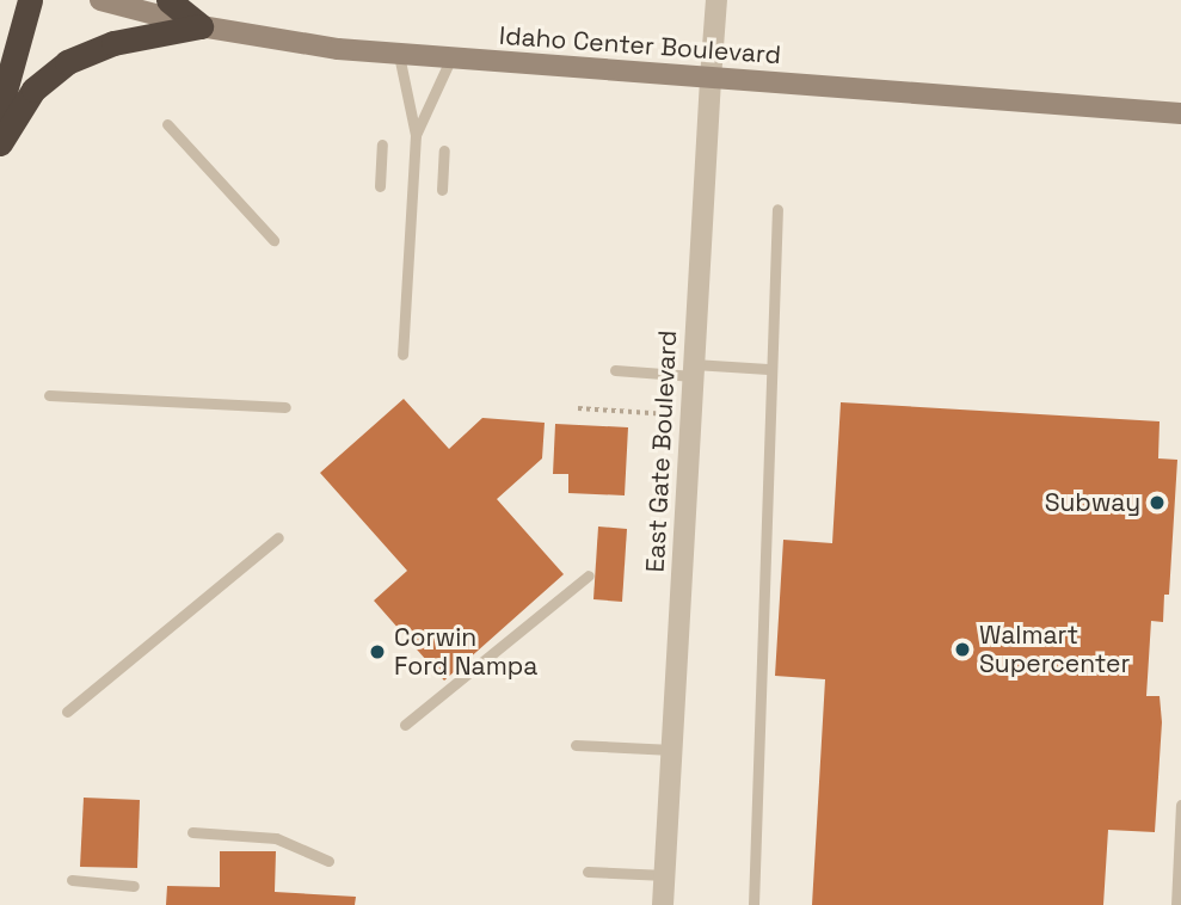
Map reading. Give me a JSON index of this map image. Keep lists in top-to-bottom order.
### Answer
{
  "streets": {
    "main road": ["Idaho Center Boulevard"],
    "street": ["East Gate Boulevard"]
  },
  "crossings": [
    ["Idaho Center Boulevard", "East Gate Boulevard"]
  ],
  "places": ["Subway", "Walmart Supercenter", "Corwin Ford Nampa"]
}
